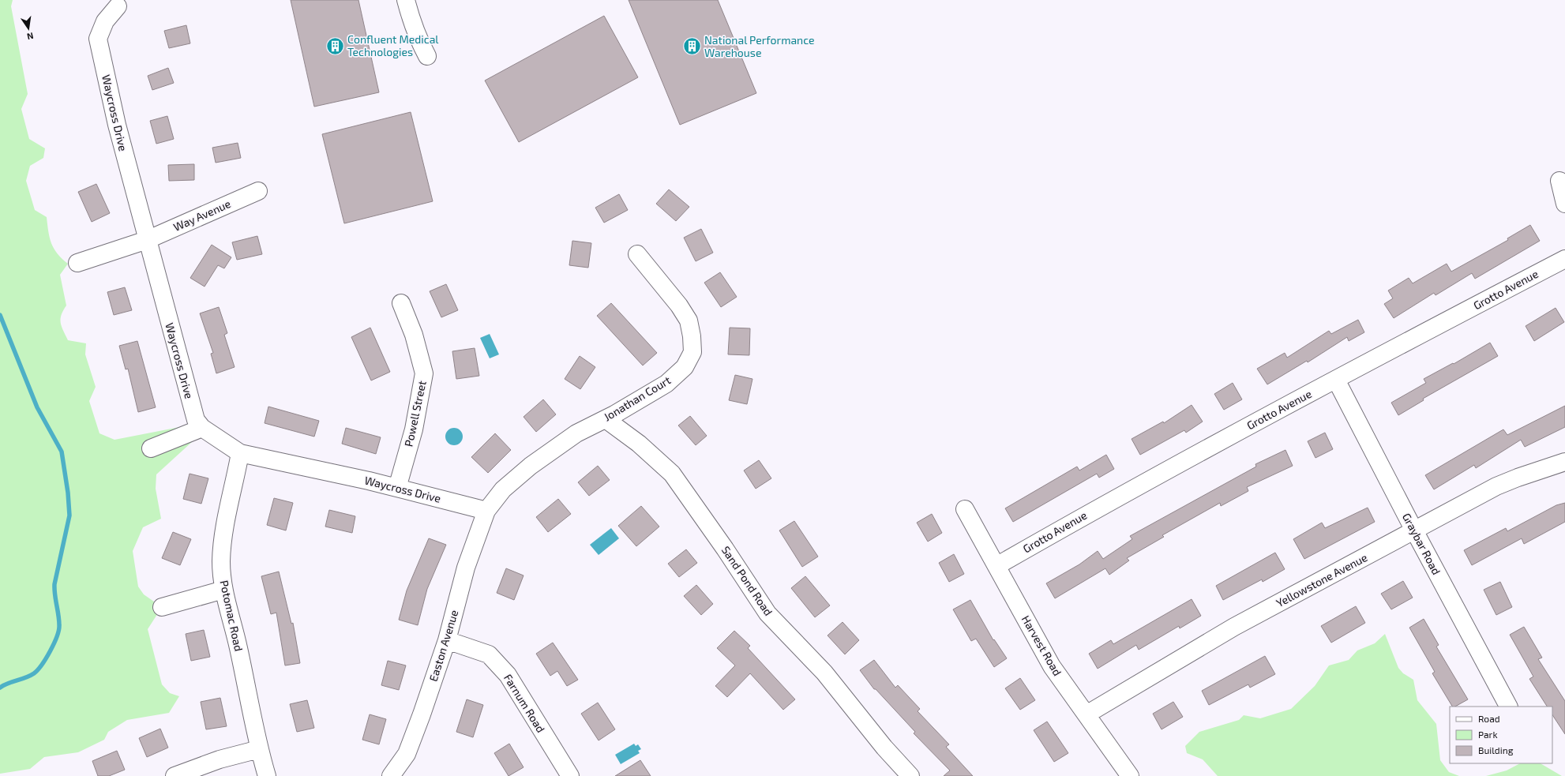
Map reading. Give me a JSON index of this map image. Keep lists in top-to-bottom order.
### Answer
{
  "streets": {
    "street": [
      "Waycross Drive",
      "Way Avenue",
      "Grotto Avenue",
      "Jonathan Court",
      "Powell Street",
      "Graybar Road",
      "Yellowstone Avenue",
      "Sand Pond Road",
      "Potomac Road",
      "Easton Avenue",
      "Harvest Road",
      "Farnum Road"
    ]
  },
  "crossings": [
    ["Waycross Drive", "Way Avenue"],
    ["Waycross Drive", "Jonathan Court"],
    ["Waycross Drive", "Powell Street"],
    ["Waycross Drive", "Potomac Road"],
    ["Waycross Drive", "Easton Avenue"],
    ["Grotto Avenue", "Graybar Road"],
    ["Grotto Avenue", "Harvest Road"],
    ["Jonathan Court", "Sand Pond Road"],
    ["Jonathan Court", "Easton Avenue"],
    ["Graybar Road", "Yellowstone Avenue"],
    ["Yellowstone Avenue", "Harvest Road"],
    ["Easton Avenue", "Farnum Road"]
  ],
  "places": {
    "building": ["Confluent Medical Technologies", "National Performance Warehouse"]
  },
  "legend": ["Road", "Park", "Building"],
  "north": "bottom"
}
